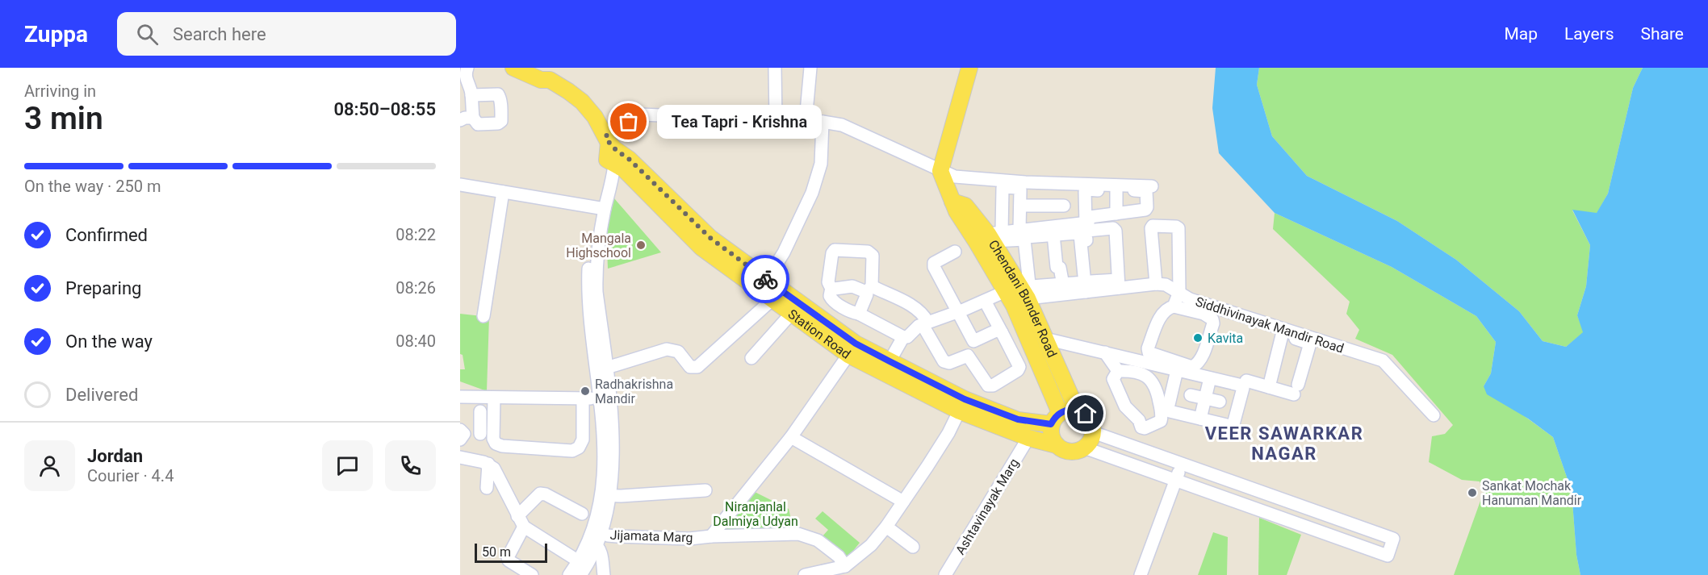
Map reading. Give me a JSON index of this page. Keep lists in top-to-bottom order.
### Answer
{
  "streets": {
    "main road": ["Chendani Bunder Road", "Station Road"],
    "street": ["Siddhivinayak Mandir Road", "Ashtavinayak Marg", "Jijamata Marg"]
  },
  "crossings": [
    ["Chendani Bunder Road", "Siddhivinayak Mandir Road"],
    ["Chendani Bunder Road", "Station Road"],
    ["Station Road", "Ashtavinayak Marg"]
  ],
  "districts": ["VEER SAWARKAR NAGAR"],
  "parks": ["Niranjanlal Dalmiya Udyan"],
  "places": [
    "Tea Tapri - Krishna",
    "Mangala Highschool",
    "Kavita",
    "Radhakrishna Mandir",
    "Sankat Mochak Hanuman Mandir"
  ],
  "scale_bar": "50 m",
  "page": {
    "header": "Zuppa",
    "search": "Search here",
    "nav": ["Map", "Layers", "Share"],
    "heading": ["3 min", "Arriving in", "08:50–08:55"],
    "panel": ["Jordan", "Courier · 4.4"],
    "bubble": "Tea Tapri - Krishna",
    "bar": "On the way · 250 m",
    "list": [
      ["Confirmed", "08:22"],
      ["Preparing", "08:26"],
      ["On the way", "08:40"],
      "Delivered"
    ],
    "scale": "50 m"
  }
}
